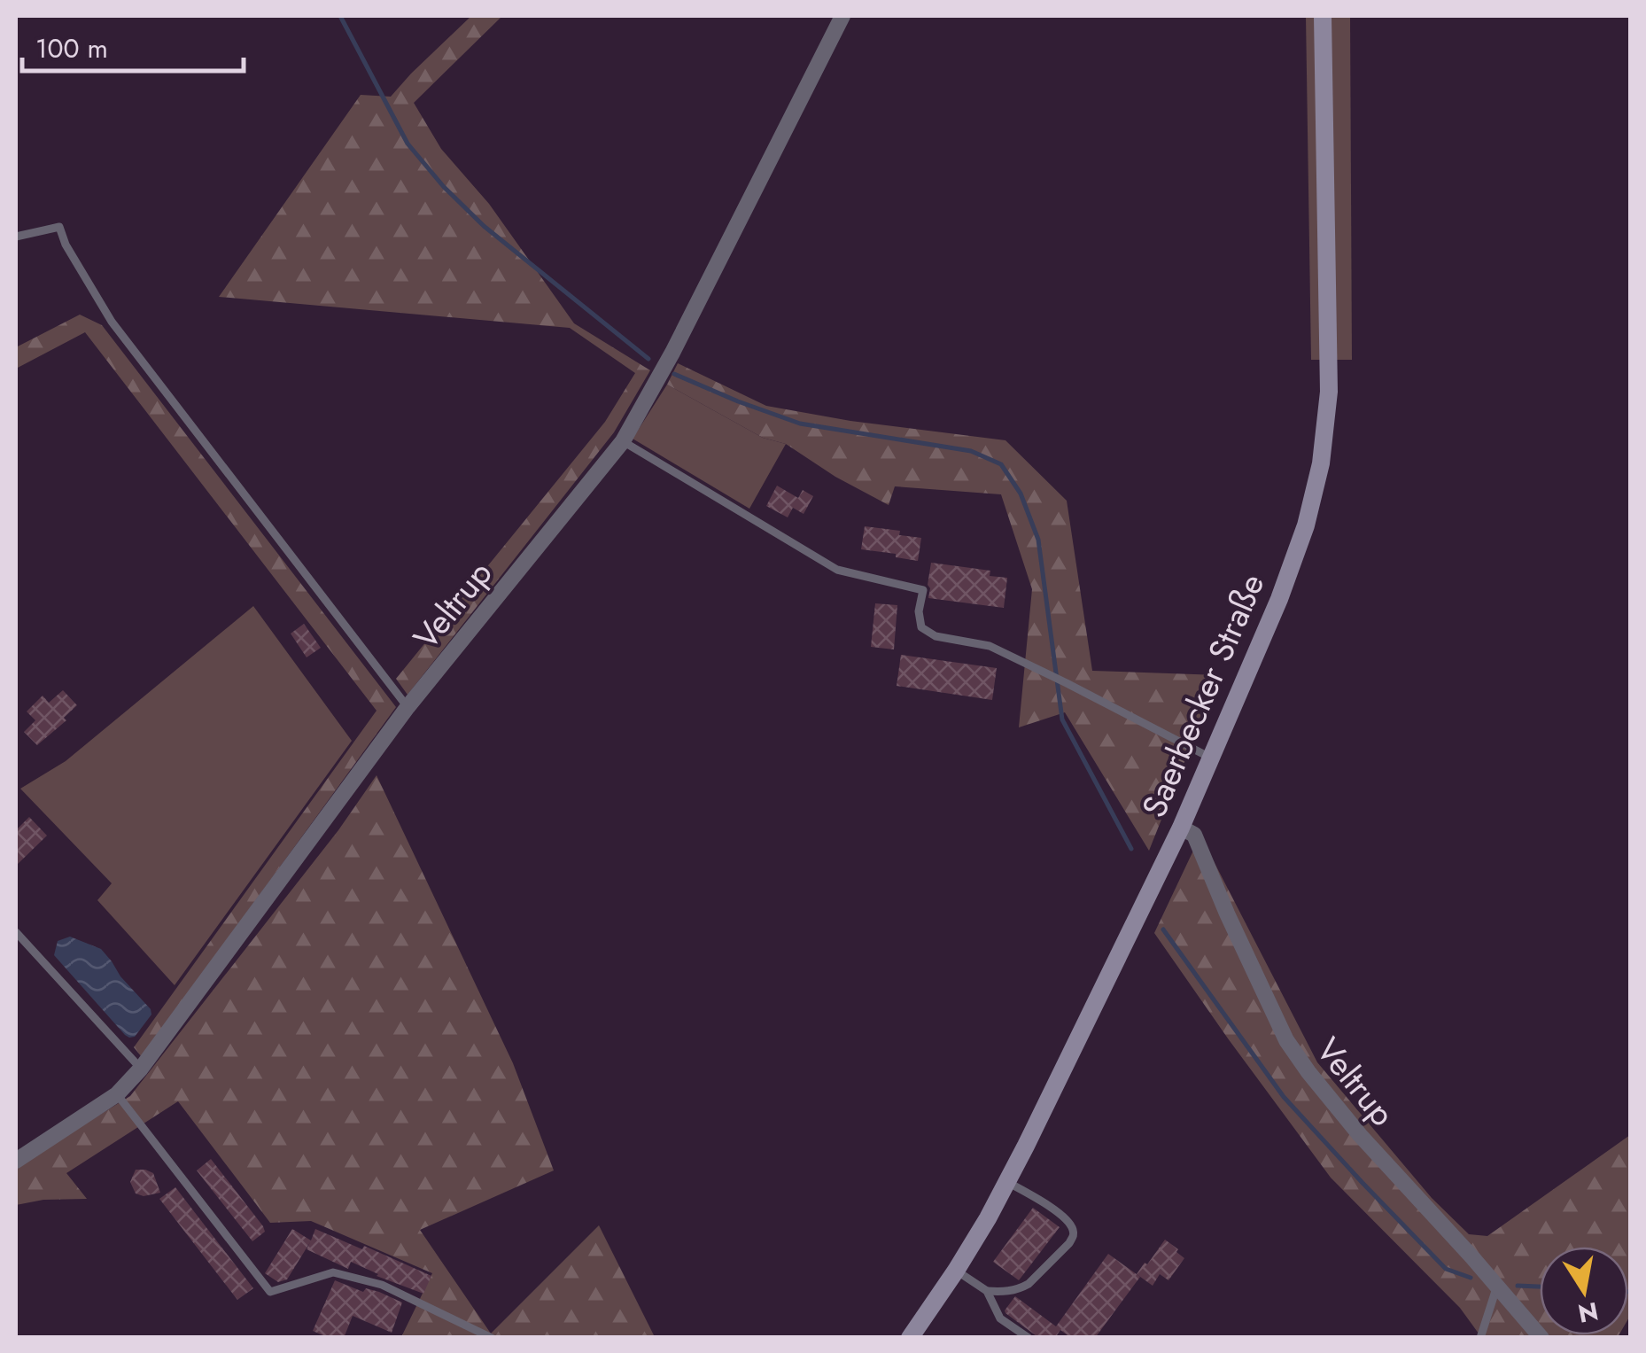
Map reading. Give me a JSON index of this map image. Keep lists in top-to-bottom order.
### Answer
{
  "streets": {
    "main road": ["Saerbecker Straße"],
    "street": ["Veltrup"]
  },
  "crossings": [
    ["Veltrup", "Saerbecker Straße"]
  ],
  "scale_bar": "100 m",
  "north": "bottom"
}
